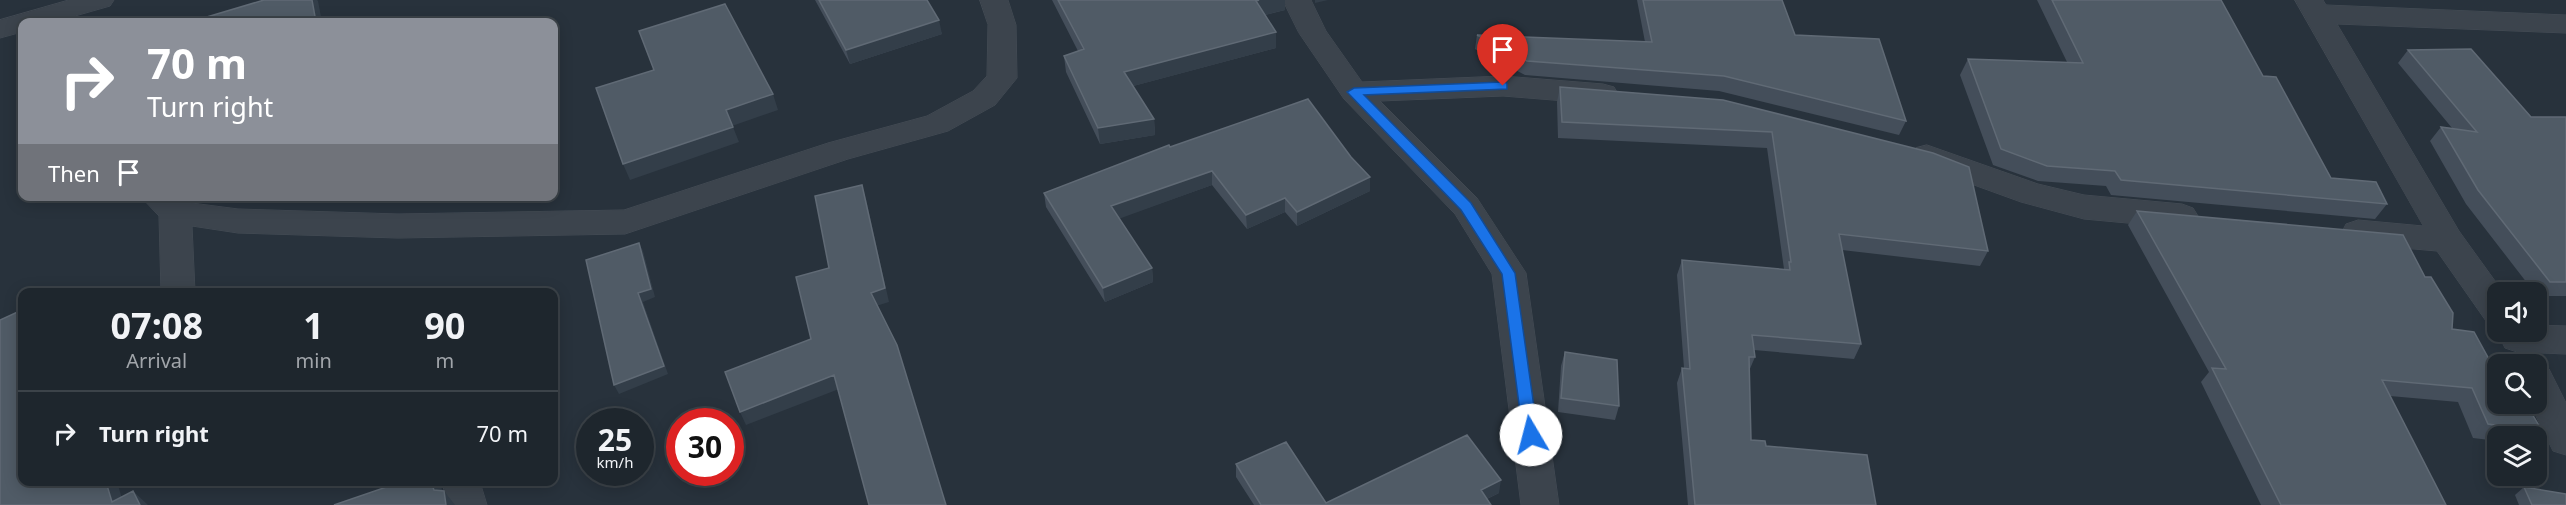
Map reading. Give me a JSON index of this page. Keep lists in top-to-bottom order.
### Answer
{
  "page": {
    "turn": ["70 m", "Turn right"],
    "then": "Then",
    "eta": [
      "07:08",
      "Arrival",
      "1",
      "min",
      "90",
      "m"
    ],
    "list": [
      {
        "name": "Turn right",
        "value": "70 m"
      }
    ],
    "speed": "25 km/h",
    "limit": "30"
  }
}
